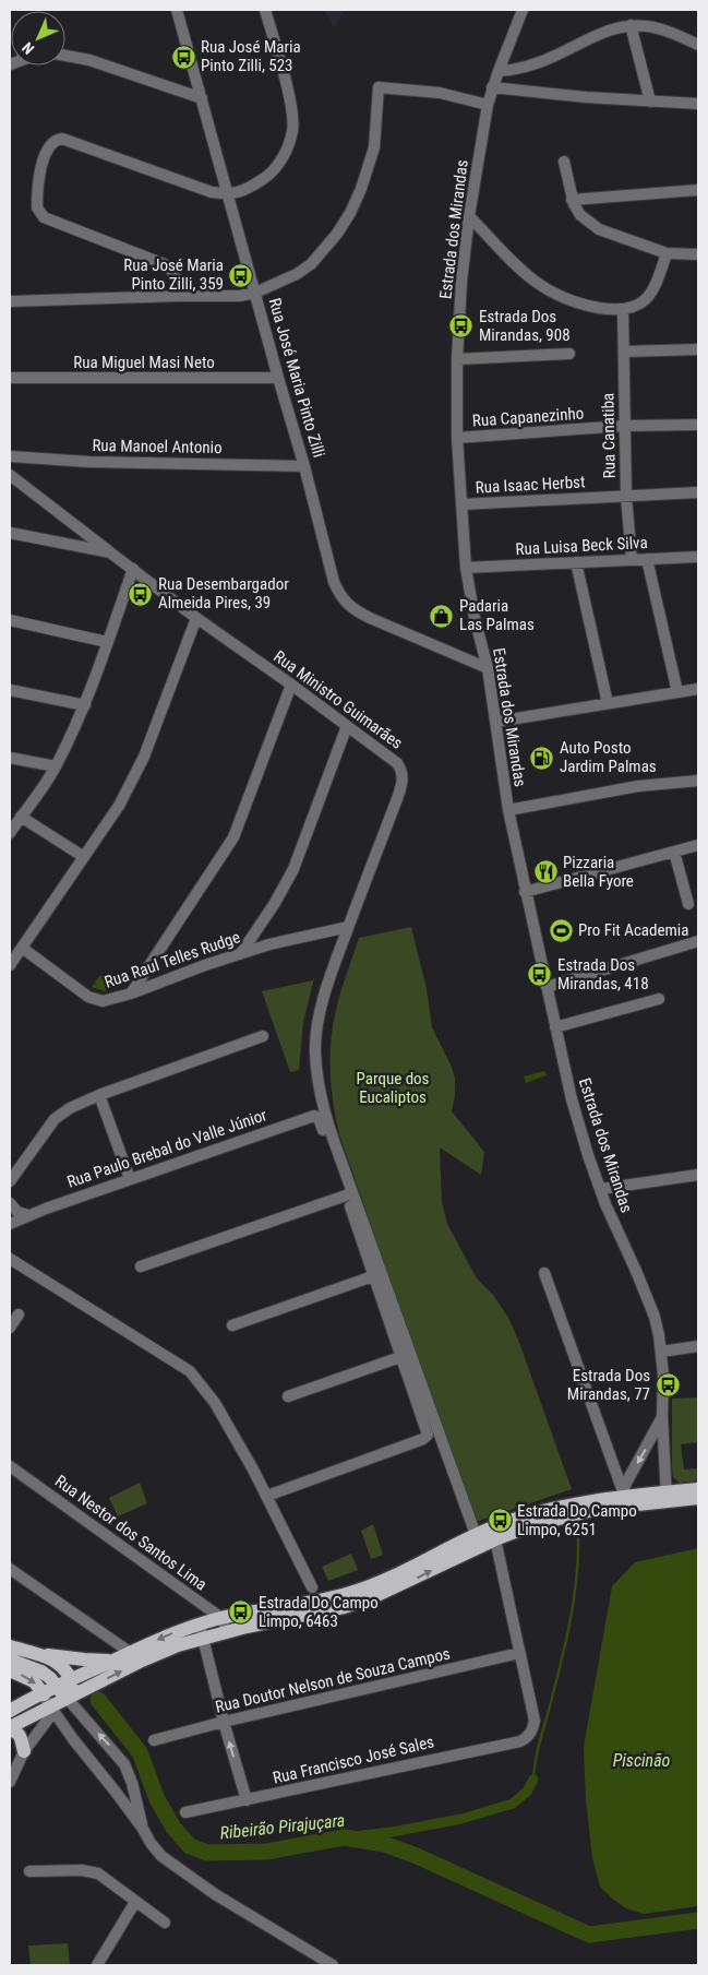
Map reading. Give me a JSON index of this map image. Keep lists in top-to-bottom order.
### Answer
{
  "streets": {
    "street": [
      "Estrada dos Mirandas",
      "Rua Miguel Masi Neto",
      "Rua José Maria Pinto Zilli",
      "Rua Capanezinho",
      "Rua Canatiba",
      "Rua Manoel Antonio",
      "Rua Isaac Herbst",
      "Rua Luisa Beck Silva",
      "Rua Ministro Guimarães",
      "Rua Raul Telles Rudge",
      "Rua Paulo Brebal do Valle Júnior",
      "Rua Nestor dos Santos Lima",
      "Rua Doutor Nelson de Souza Campos",
      "Rua Francisco José Sales"
    ]
  },
  "crossings": [
    ["Estrada dos Mirandas", "Rua José Maria Pinto Zilli"],
    ["Estrada dos Mirandas", "Rua Capanezinho"],
    ["Estrada dos Mirandas", "Rua Isaac Herbst"],
    ["Estrada dos Mirandas", "Rua Luisa Beck Silva"],
    ["Rua Miguel Masi Neto", "Rua José Maria Pinto Zilli"],
    ["Rua José Maria Pinto Zilli", "Rua Manoel Antonio"],
    ["Rua Capanezinho", "Rua Canatiba"],
    ["Rua Canatiba", "Rua Isaac Herbst"],
    ["Rua Canatiba", "Rua Luisa Beck Silva"],
    ["Rua Ministro Guimarães", "Rua Raul Telles Rudge"],
    ["Rua Doutor Nelson de Souza Campos", "Rua Francisco José Sales"]
  ],
  "water": ["Piscinão", "Ribeirão Pirajuçara"],
  "parks": ["Parque dos Eucaliptos"],
  "places": {
    "bus stop": [
      "Rua José Maria Pinto Zilli, 523",
      "Rua José Maria Pinto Zilli, 359",
      "Estrada Dos Mirandas, 908",
      "Rua Desembargador Almeida Pires, 39",
      "Estrada Dos Mirandas, 418",
      "Estrada Dos Mirandas, 77",
      "Estrada Do Campo Limpo, 6251",
      "Estrada Do Campo Limpo, 6463"
    ],
    "shop": ["Padaria Las Palmas"],
    "fuel station": ["Auto Posto Jardim Palmas"],
    "restaurant": ["Pizzaria Bella Fyore"],
    "sports": ["Pro Fit Academia"]
  },
  "north": "bottom left"
}
